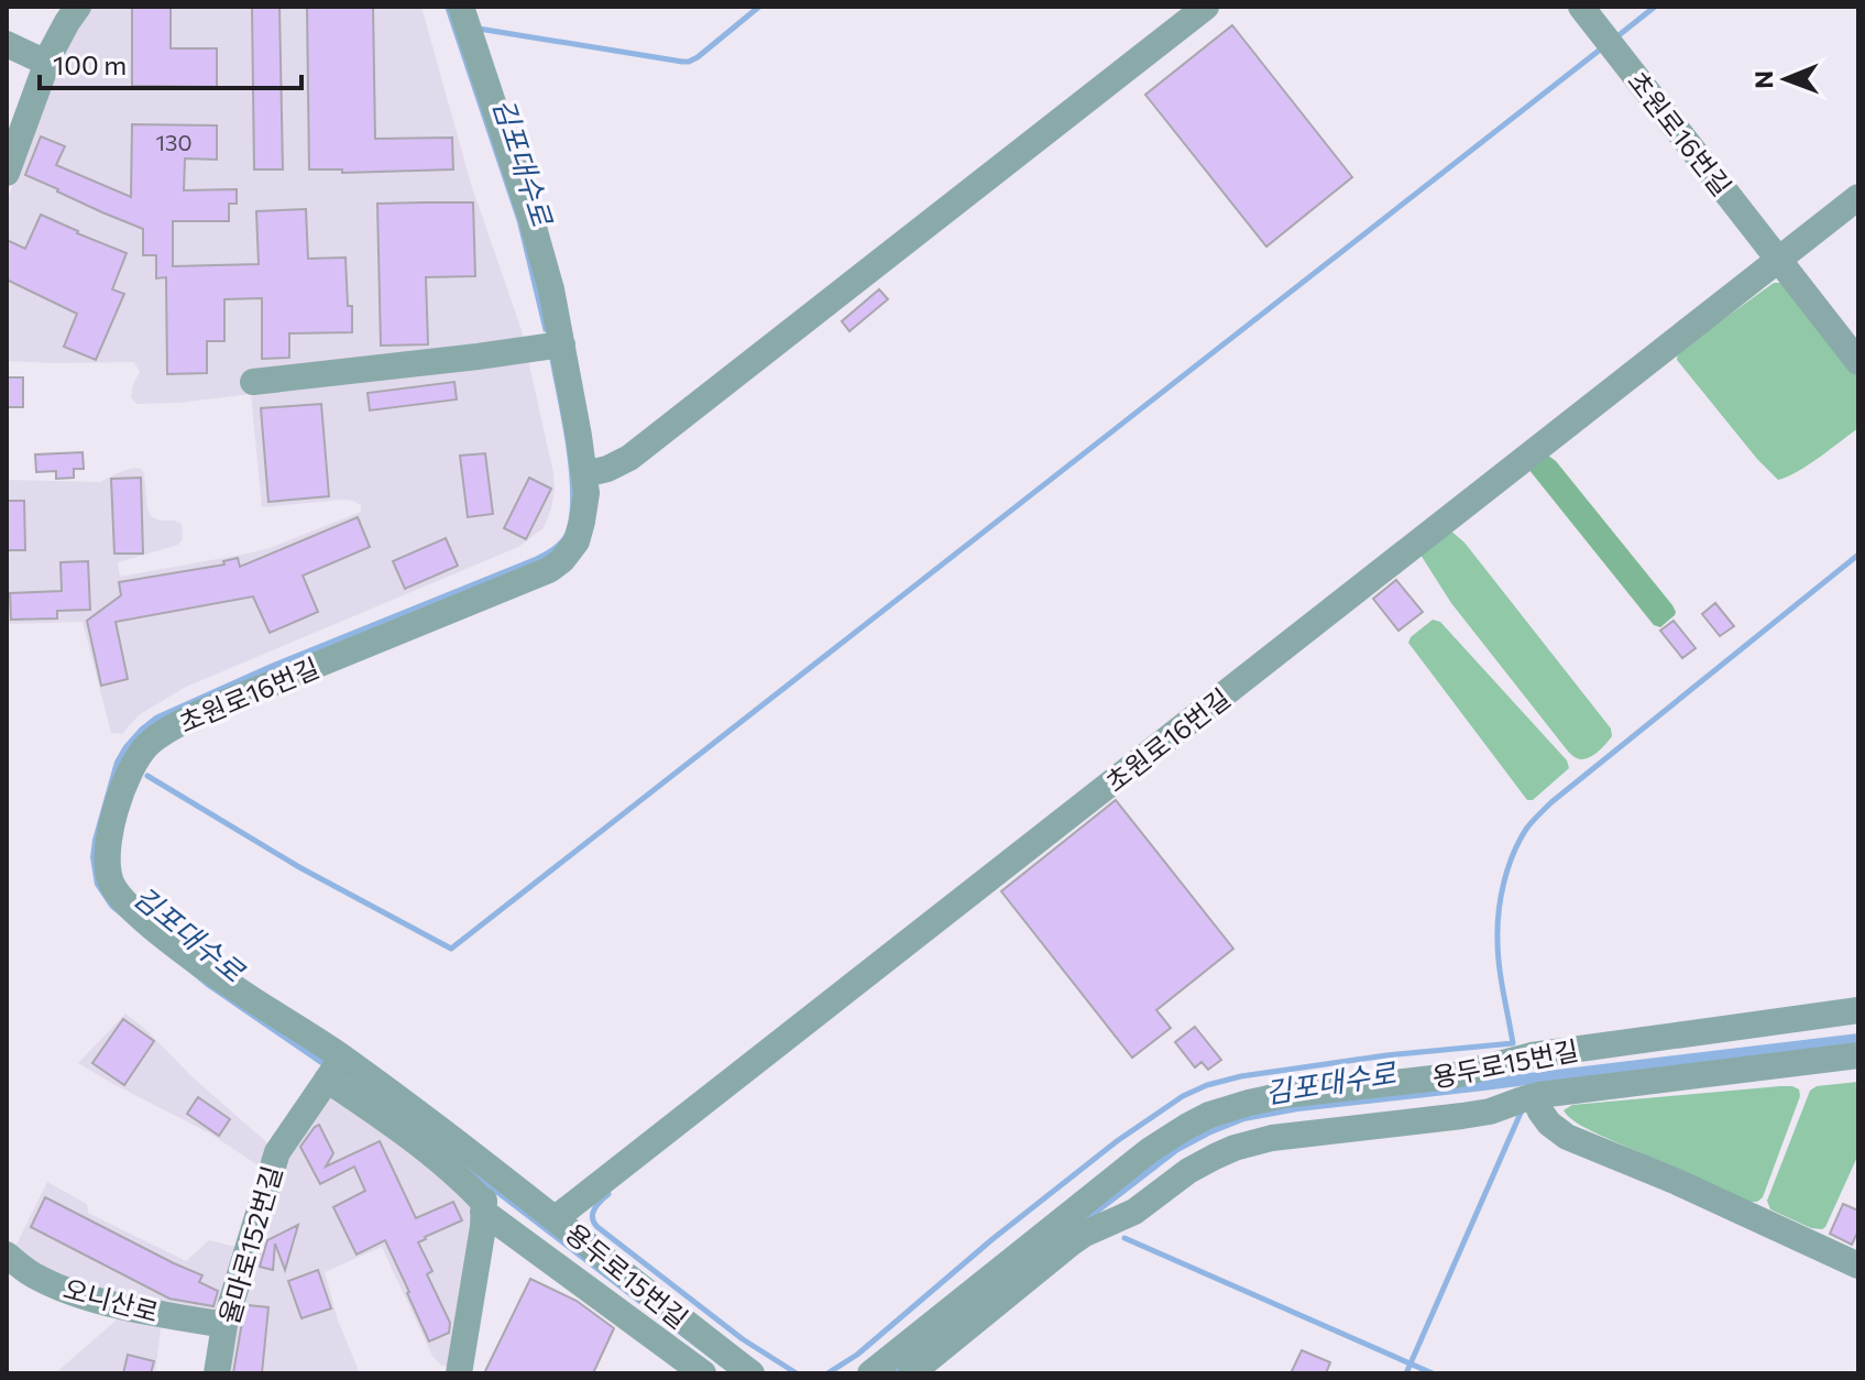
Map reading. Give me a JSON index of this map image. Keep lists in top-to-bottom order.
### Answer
{
  "streets": {
    "street": [
      "초원로16번길",
      "용두로15번길",
      "율마로152번길",
      "오니산로"
    ]
  },
  "crossings": [
    ["초원로16번길", "용두로15번길"],
    ["초원로16번길", "율마로152번길"],
    ["율마로152번길", "오니산로"]
  ],
  "water": ["김포대수로"],
  "house_numbers": ["130"],
  "scale_bar": "100 m",
  "north": "left"
}
